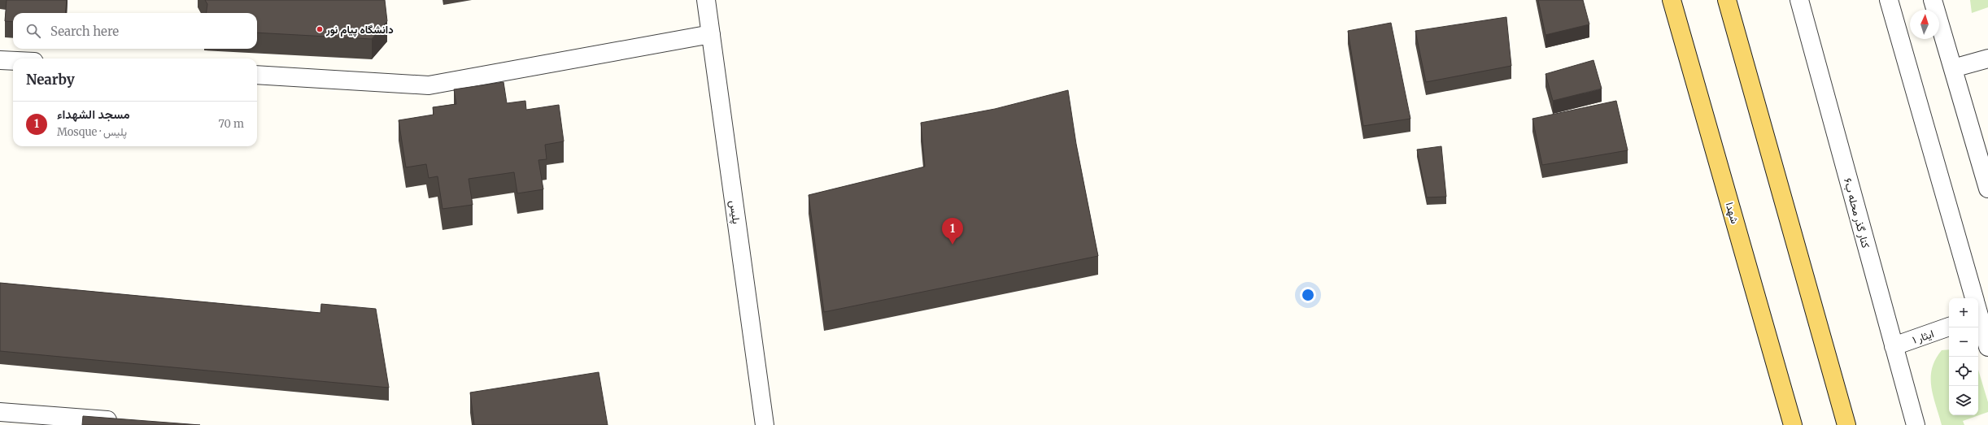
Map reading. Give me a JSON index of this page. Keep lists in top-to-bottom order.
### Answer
{
  "streets": {
    "main road": ["شهدا"],
    "street": ["پلیس", "کنار گذر محله ب۶", "ایثار ۱"]
  },
  "crossings": [
    ["کنار گذر محله ب۶", "ایثار ۱"]
  ],
  "places": ["دانشگاه پیام نور"],
  "north": "top",
  "page": {
    "search": "Search here",
    "heading": "Nearby",
    "list": [
      {
        "mark": "1",
        "name": "مسجد الشهداء",
        "note": "Mosque · پلیس",
        "value": "70 m"
      }
    ],
    "pins": "1",
    "map_buttons": ["+", "−"]
  }
}
